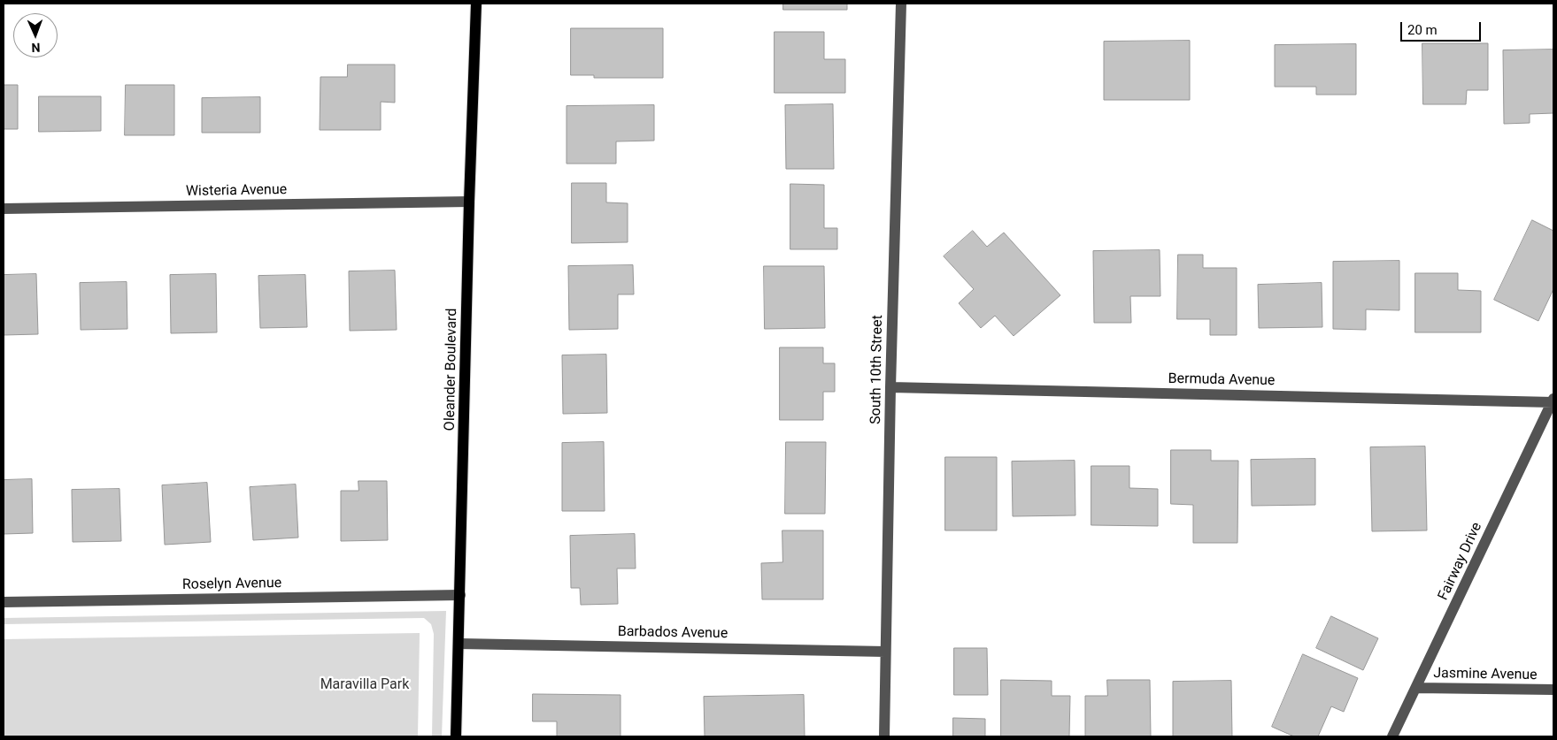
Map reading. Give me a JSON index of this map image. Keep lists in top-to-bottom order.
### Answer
{
  "streets": {
    "main road": ["Oleander Boulevard"],
    "street": [
      "Wisteria Avenue",
      "South 10th Street",
      "Bermuda Avenue",
      "Fairway Drive",
      "Roselyn Avenue",
      "Barbados Avenue",
      "Jasmine Avenue"
    ]
  },
  "crossings": [
    ["Wisteria Avenue", "Oleander Boulevard"],
    ["Oleander Boulevard", "Roselyn Avenue"],
    ["Oleander Boulevard", "Barbados Avenue"],
    ["South 10th Street", "Bermuda Avenue"],
    ["South 10th Street", "Barbados Avenue"],
    ["Bermuda Avenue", "Fairway Drive"],
    ["Fairway Drive", "Jasmine Avenue"]
  ],
  "parks": ["Maravilla Park"],
  "scale_bar": "20 m",
  "north": "bottom"
}
